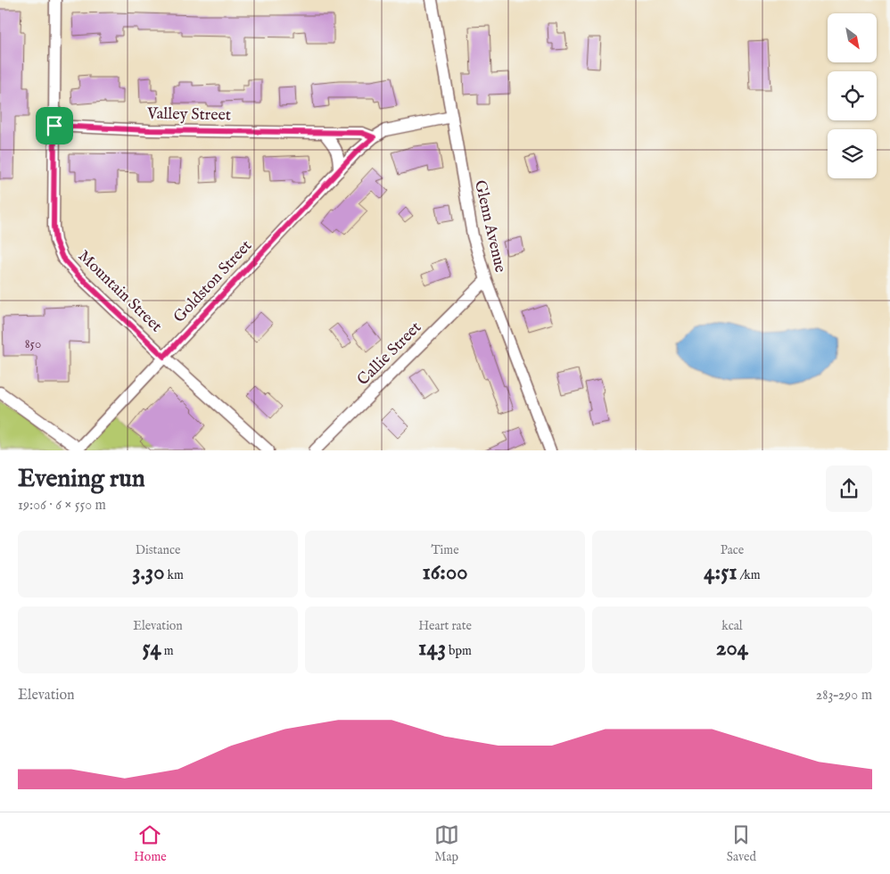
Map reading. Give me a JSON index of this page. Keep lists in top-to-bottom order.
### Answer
{
  "streets": {
    "street": [
      "Valley Street",
      "Glenn Avenue",
      "Goldston Street",
      "Mountain Street",
      "Callie Street"
    ]
  },
  "crossings": [
    ["Valley Street", "Goldston Street"],
    ["Valley Street", "Mountain Street"],
    ["Glenn Avenue", "Callie Street"],
    ["Goldston Street", "Mountain Street"]
  ],
  "house_numbers": ["850"],
  "north": "bottom right",
  "page": {
    "heading": ["Evening run", "19:06 · 6 × 550 m"],
    "stats": [
      ["Distance", "3.30 km"],
      ["Time", "16:00"],
      ["Pace", "4:51 /km"],
      ["Elevation", "54 m"],
      ["Heart rate", "143 bpm"],
      ["kcal", "204"]
    ],
    "chart": ["Elevation", "283–290 m"],
    "tabs": ["Home", "Map", "Saved"]
  }
}
